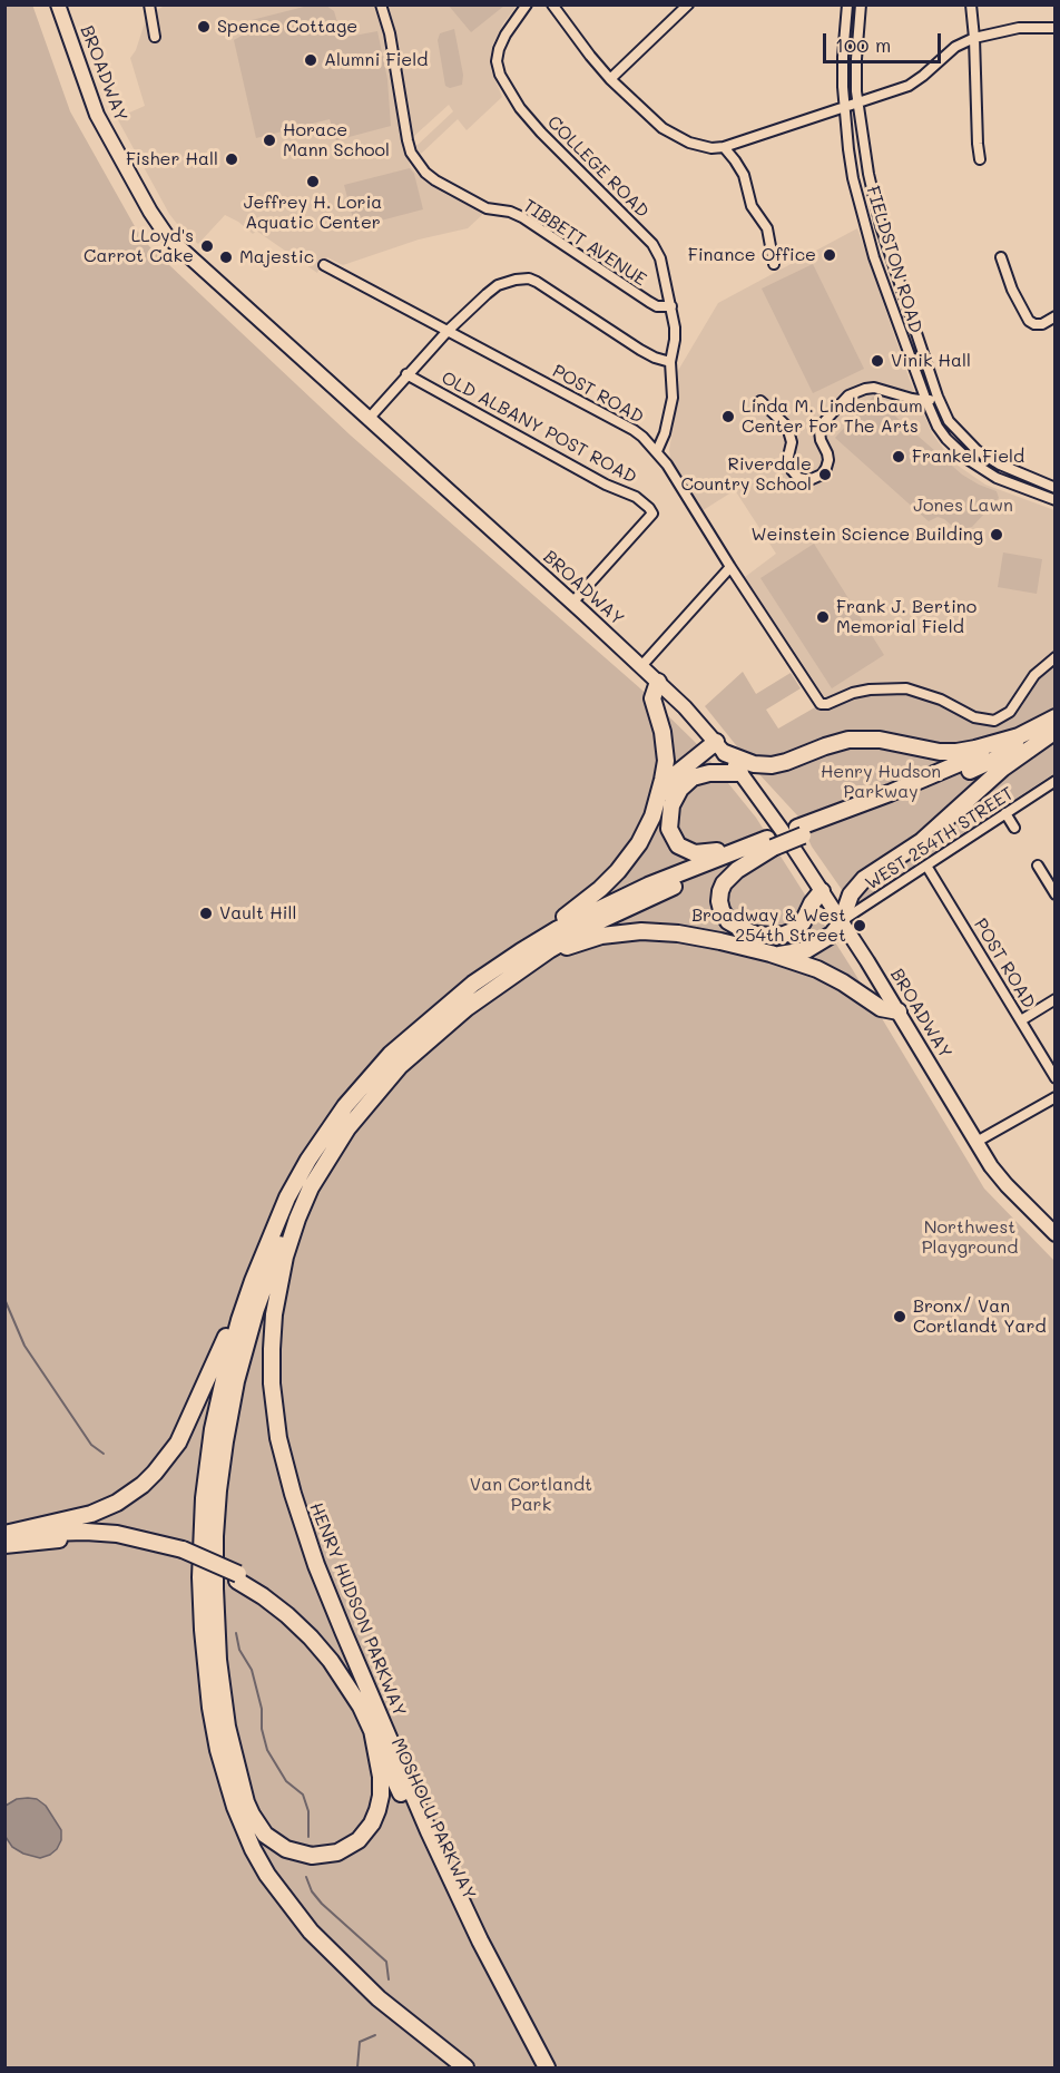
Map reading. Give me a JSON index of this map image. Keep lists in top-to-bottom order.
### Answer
{
  "streets": {
    "highway": ["HENRY HUDSON PARKWAY", "MOSHOLU PARKWAY"],
    "main road": ["BROADWAY"],
    "street": [
      "COLLEGE ROAD",
      "TIBBETT AVENUE",
      "FIELDSTON ROAD",
      "POST ROAD",
      "OLD ALBANY POST ROAD",
      "WEST 254TH STREET"
    ]
  },
  "crossings": [
    ["BROADWAY", "OLD ALBANY POST ROAD"],
    ["BROADWAY", "WEST 254TH STREET"],
    ["COLLEGE ROAD", "TIBBETT AVENUE"],
    ["COLLEGE ROAD", "POST ROAD"],
    ["POST ROAD", "WEST 254TH STREET"],
    ["HENRY HUDSON PARKWAY", "MOSHOLU PARKWAY"]
  ],
  "parks": [
    "Jones Lawn",
    "Henry Hudson Parkway",
    "Northwest Playground",
    "Van Cortlandt Park"
  ],
  "places": [
    "Spence Cottage",
    "Alumni Field",
    "Horace Mann School",
    "Fisher Hall",
    "Jeffrey H. Loria Aquatic Center",
    "LLoyd's Carrot Cake",
    "Finance Office",
    "Majestic",
    "Vinik Hall",
    "Linda M. Lindenbaum Center For The Arts",
    "Frankel Field",
    "Riverdale Country School",
    "Weinstein Science Building",
    "Frank J. Bertino Memorial Field",
    "Vault Hill",
    "Broadway & West 254th Street",
    "Bronx/ Van Cortlandt Yard"
  ],
  "scale_bar": "100 m"
}
